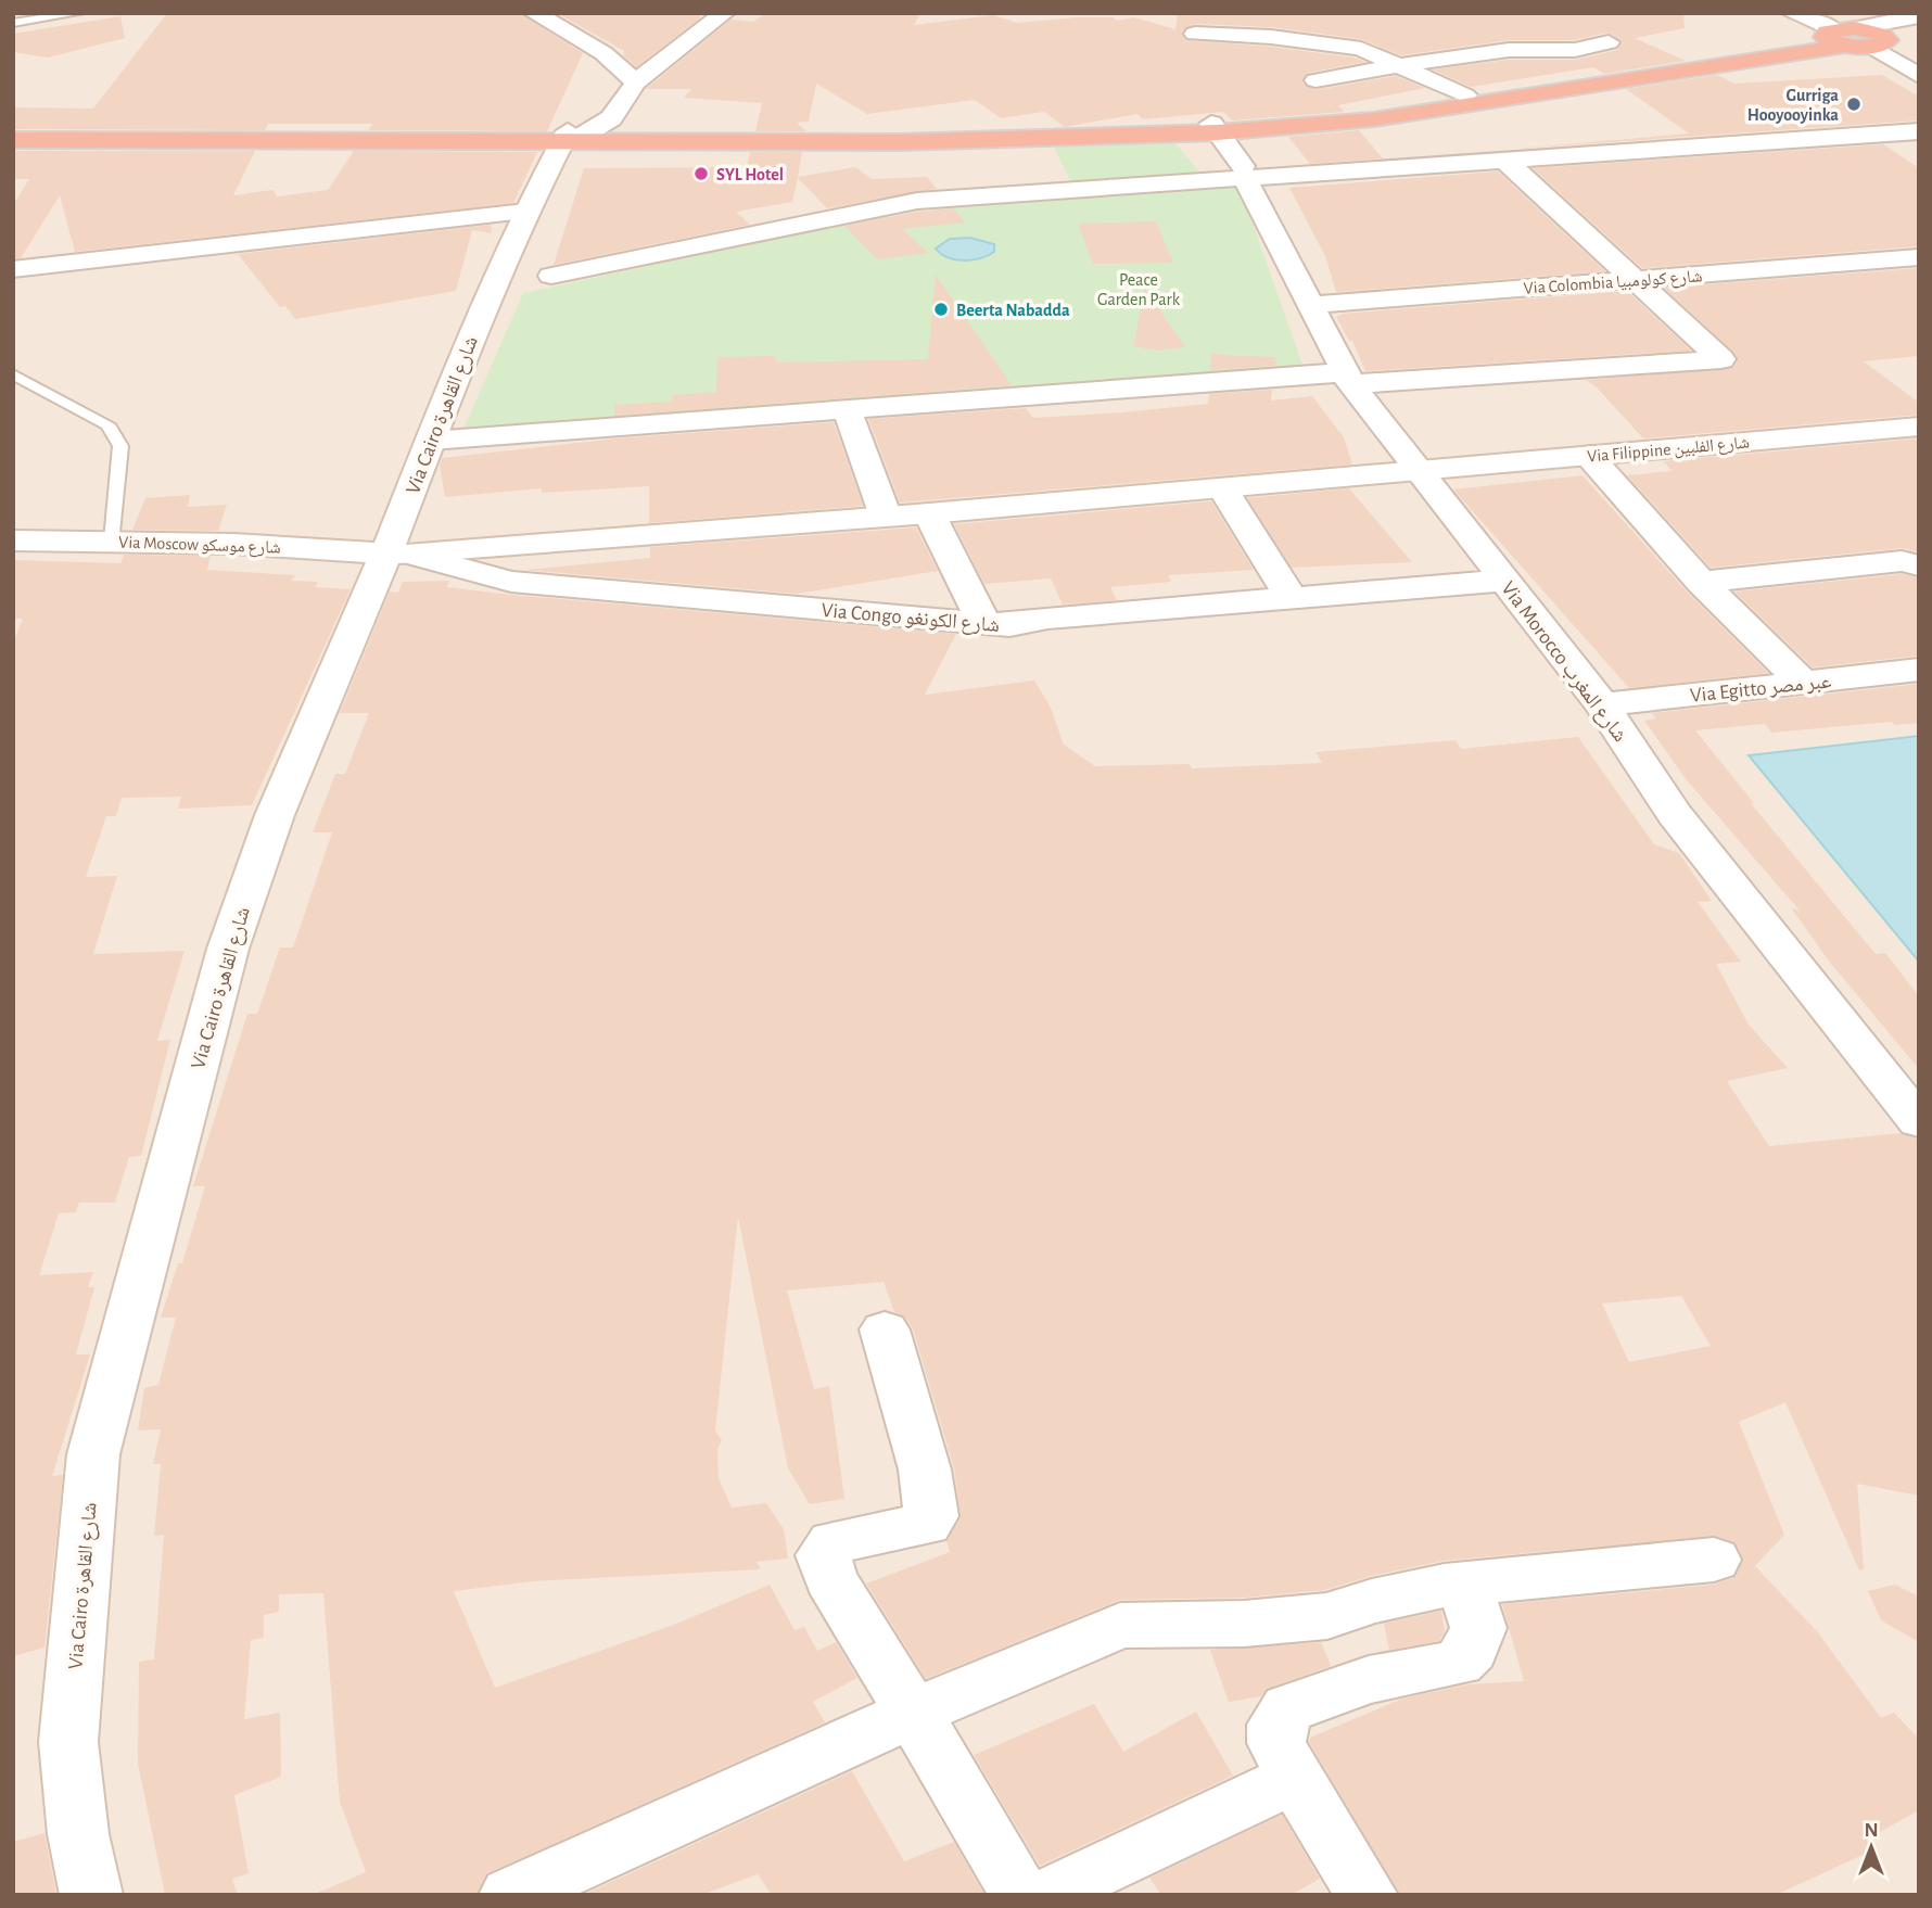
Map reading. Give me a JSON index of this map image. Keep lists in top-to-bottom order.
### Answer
{
  "streets": {
    "street": [
      "Via Colombia شارع كولومبيا",
      "Via Cairo شارع القاهرة",
      "Via Filippine شارع الفلبين",
      "Via Moscow شارع موسكو",
      "Via Congo شارع الكونغو",
      "Via Morocco شارع المغرب",
      "Via Egitto عبر مصر"
    ]
  },
  "crossings": [
    ["Via Colombia شارع كولومبيا", "Via Morocco شارع المغرب"],
    ["Via Cairo شارع القاهرة", "Via Moscow شارع موسكو"],
    ["Via Cairo شارع القاهرة", "Via Congo شارع الكونغو"],
    ["Via Filippine شارع الفلبين", "Via Morocco شارع المغرب"],
    ["Via Moscow شارع موسكو", "Via Congo شارع الكونغو"],
    ["Via Congo شارع الكونغو", "Via Morocco شارع المغرب"],
    ["Via Morocco شارع المغرب", "Via Egitto عبر مصر"]
  ],
  "parks": ["Peace Garden Park"],
  "places": ["Gurriga Hooyooyinka", "SYL Hotel", "Beerta Nabadda"],
  "north": "top"
}
